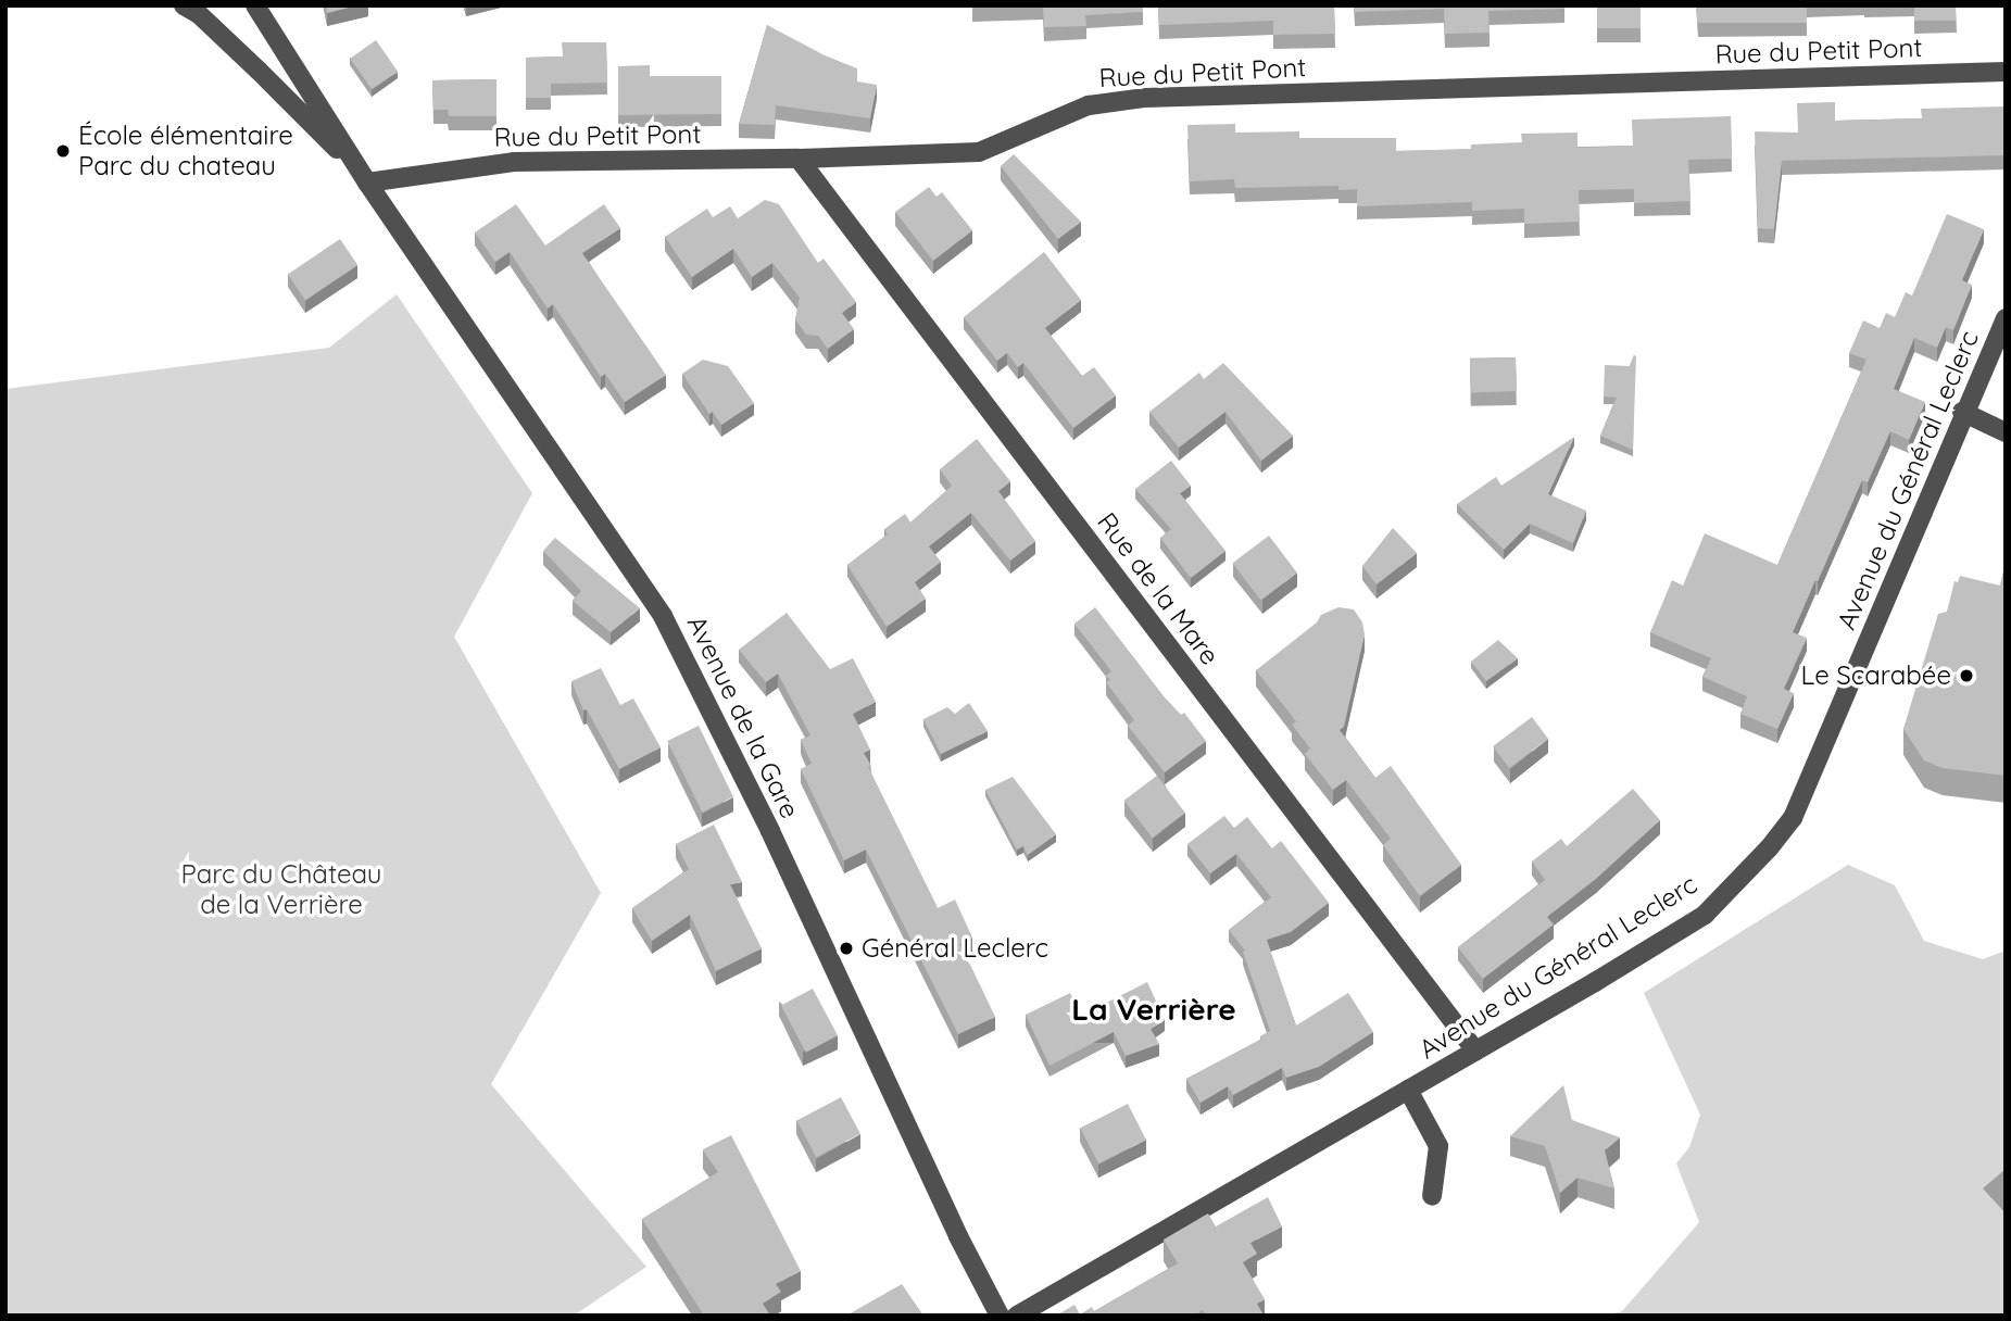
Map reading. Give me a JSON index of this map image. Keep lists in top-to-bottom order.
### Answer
{
  "streets": {
    "street": [
      "Rue du Petit Pont",
      "Avenue du Général Leclerc",
      "Rue de la Mare",
      "Avenue de la Gare"
    ]
  },
  "crossings": [
    ["Rue du Petit Pont", "Rue de la Mare"],
    ["Rue du Petit Pont", "Avenue de la Gare"],
    ["Avenue du Général Leclerc", "Rue de la Mare"]
  ],
  "districts": ["La Verrière"],
  "parks": ["Parc du Château de la Verrière"],
  "places": ["École élémentaire Parc du chateau", "Le Scarabée", "Général Leclerc"]
}
